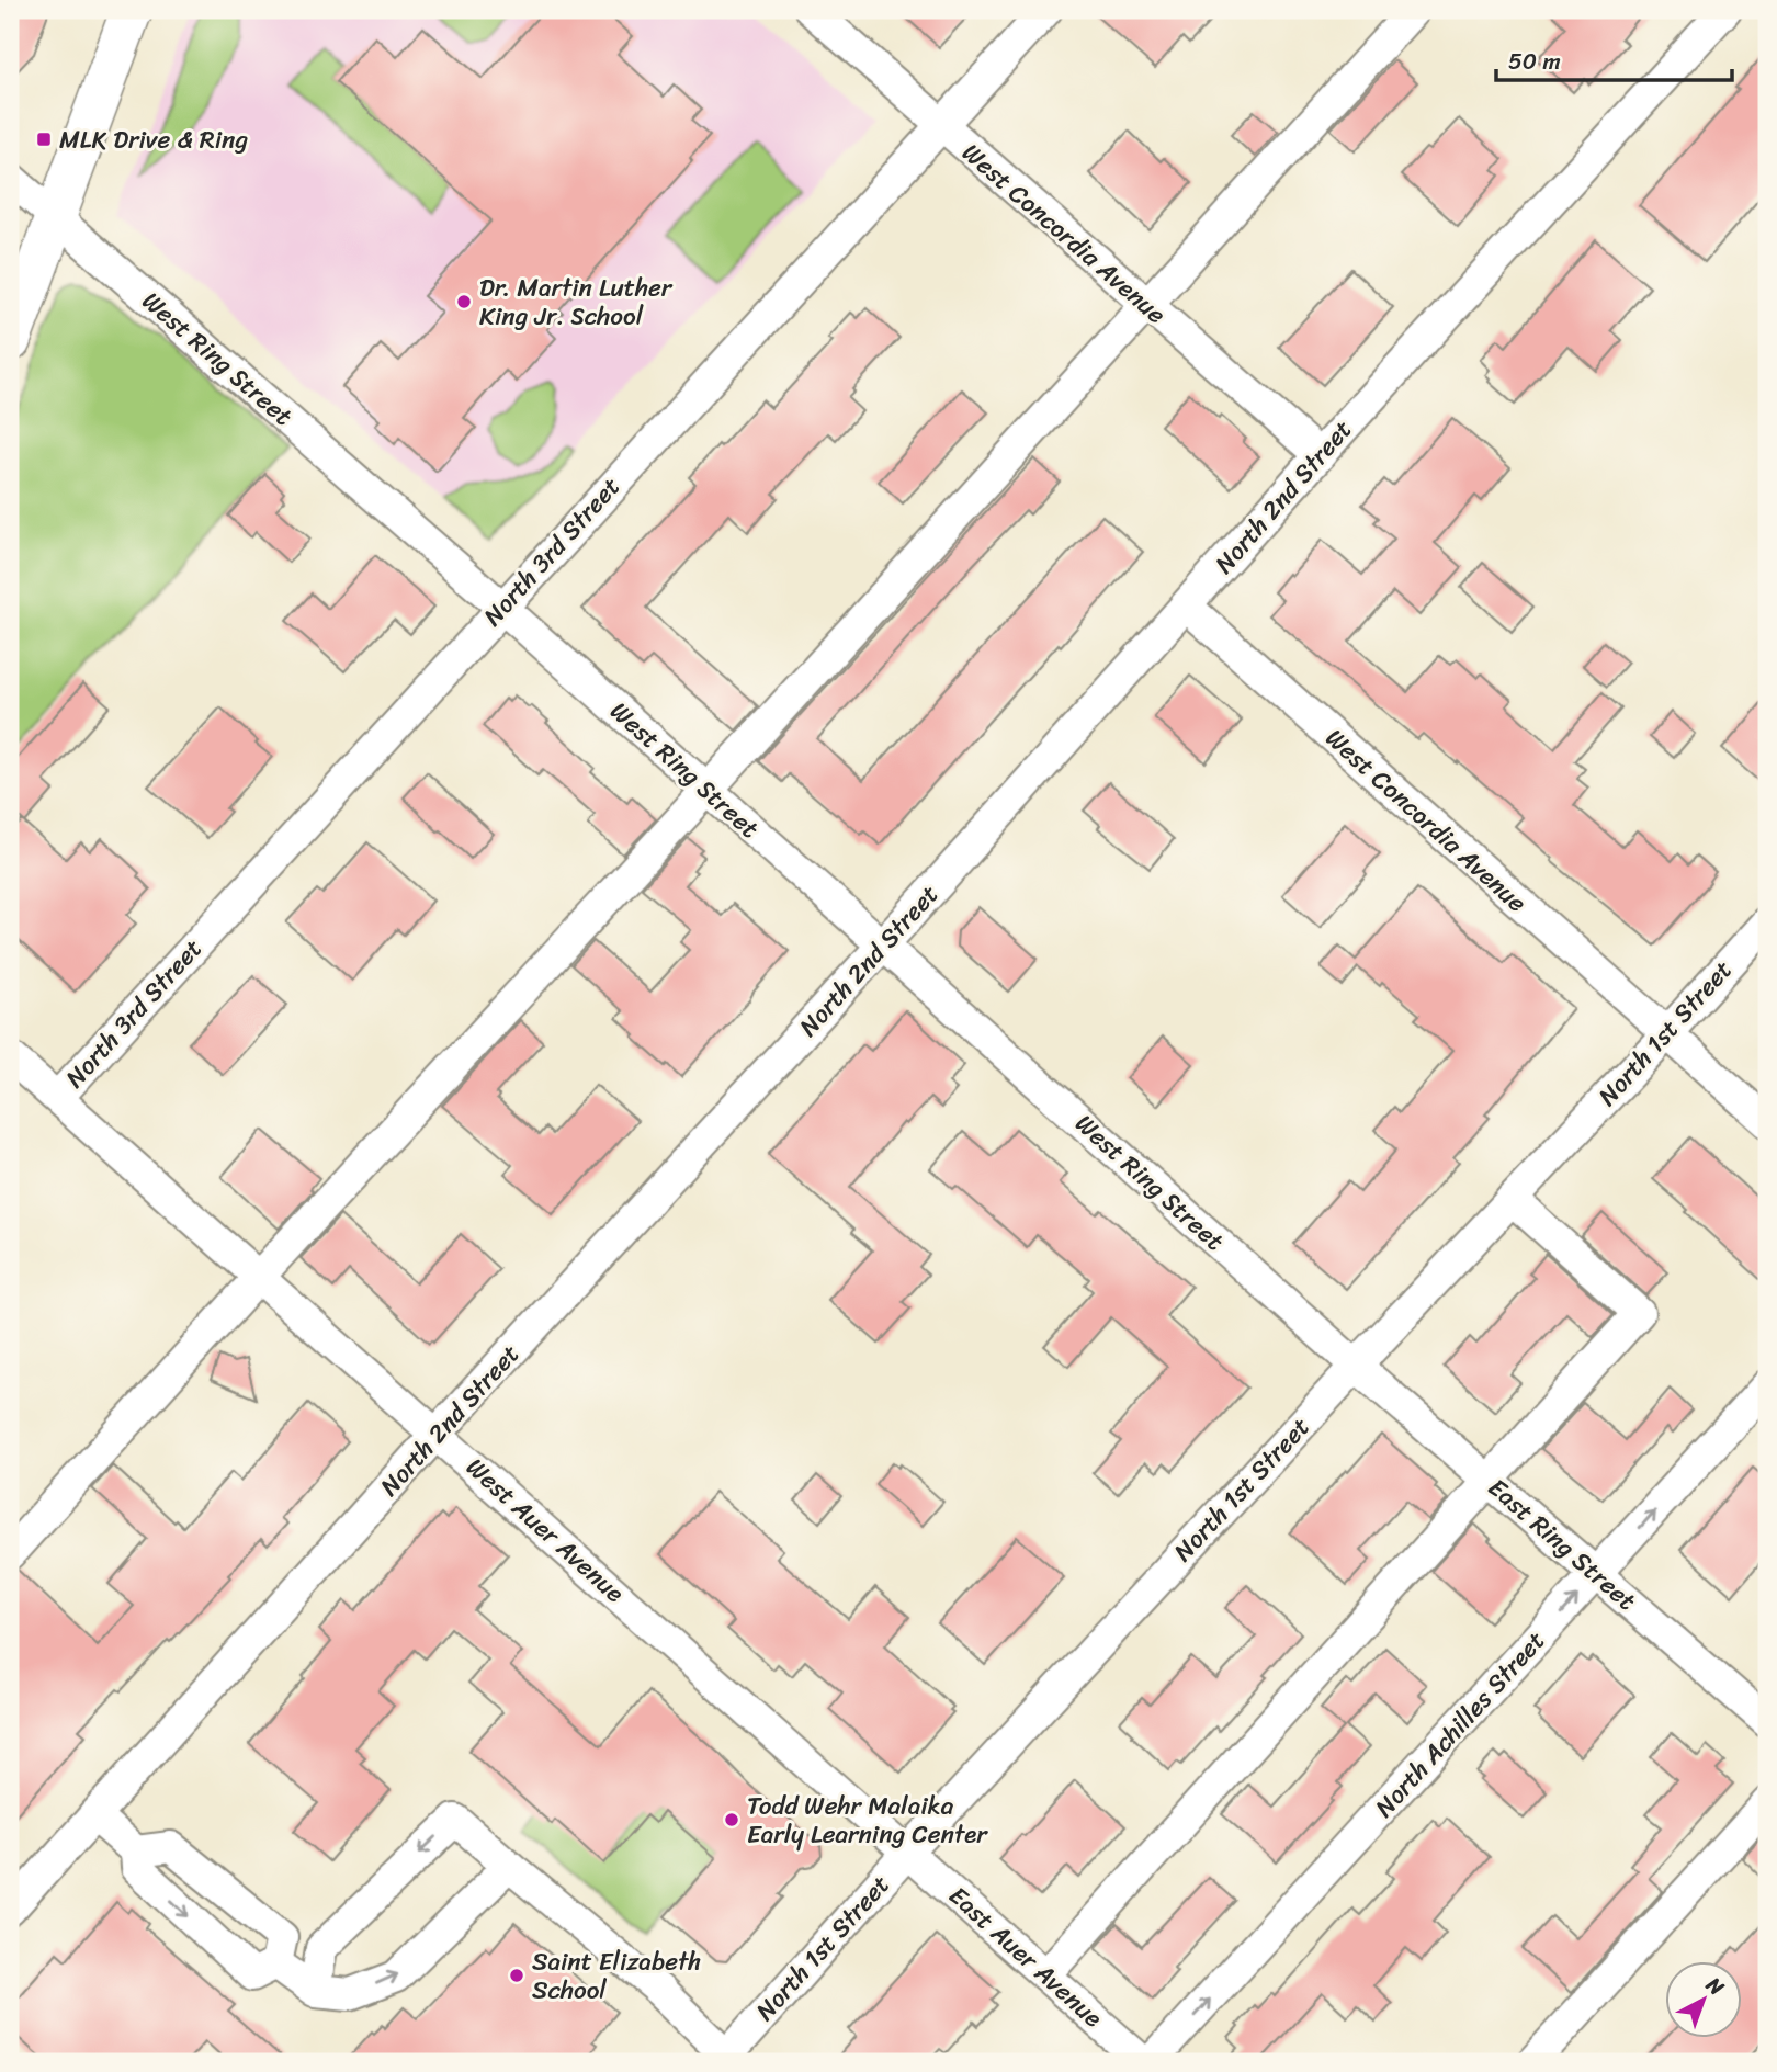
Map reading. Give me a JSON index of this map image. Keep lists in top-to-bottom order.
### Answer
{
  "streets": {
    "street": [
      "West Concordia Avenue",
      "West Ring Street",
      "North 2nd Street",
      "North 3rd Street",
      "North 1st Street",
      "West Auer Avenue",
      "East Ring Street",
      "North Achilles Street",
      "East Auer Avenue"
    ]
  },
  "crossings": [
    ["West Concordia Avenue", "North 2nd Street"],
    ["West Concordia Avenue", "North 3rd Street"],
    ["West Concordia Avenue", "North 1st Street"],
    ["West Ring Street", "North 2nd Street"],
    ["West Ring Street", "North 3rd Street"],
    ["West Ring Street", "North 1st Street"],
    ["West Ring Street", "East Ring Street"],
    ["North 2nd Street", "West Auer Avenue"],
    ["North 3rd Street", "West Auer Avenue"],
    ["North 1st Street", "West Auer Avenue"],
    ["North 1st Street", "East Ring Street"],
    ["North 1st Street", "East Auer Avenue"],
    ["West Auer Avenue", "East Auer Avenue"],
    ["East Ring Street", "North Achilles Street"]
  ],
  "places": {
    "transit": ["MLK Drive & Ring"],
    "other": ["Dr. Martin Luther King Jr. School", "Todd Wehr Malaika Early Learning Center", "Saint Elizabeth School"]
  },
  "scale_bar": "50 m",
  "north": "top right"
}
